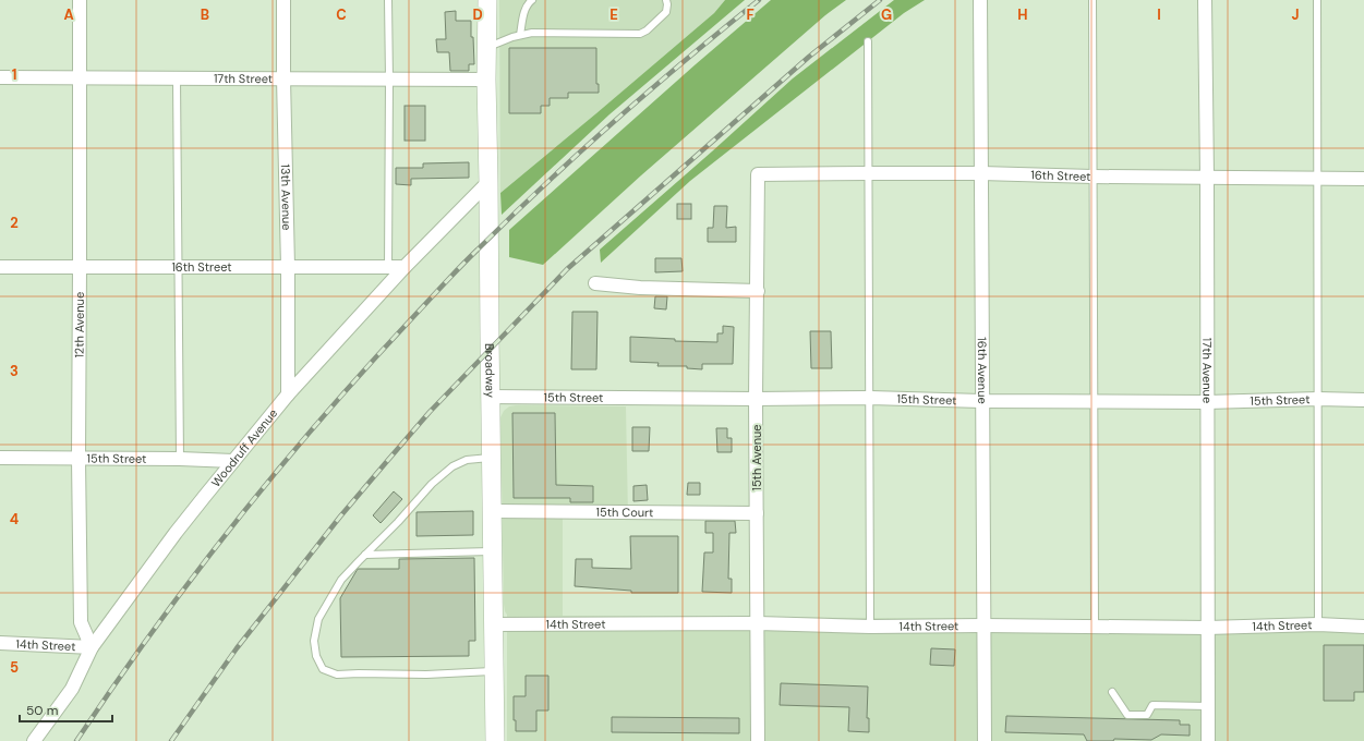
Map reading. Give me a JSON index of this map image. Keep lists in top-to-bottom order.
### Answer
{
  "streets": {
    "main road": ["Broadway"],
    "street": [
      "17th Street",
      "16th Street",
      "13th Avenue",
      "12th Avenue",
      "16th Avenue",
      "17th Avenue",
      "15th Street",
      "Woodruff Avenue",
      "15th Avenue",
      "15th Court",
      "14th Street"
    ]
  },
  "crossings": [
    ["17th Street", "13th Avenue"],
    ["17th Street", "12th Avenue"],
    ["17th Street", "Broadway"],
    ["16th Street", "13th Avenue"],
    ["16th Street", "12th Avenue"],
    ["16th Street", "16th Avenue"],
    ["16th Street", "17th Avenue"],
    ["16th Street", "Woodruff Avenue"],
    ["16th Street", "15th Avenue"],
    ["13th Avenue", "Woodruff Avenue"],
    ["12th Avenue", "15th Street"],
    ["12th Avenue", "Woodruff Avenue"],
    ["12th Avenue", "14th Street"],
    ["Broadway", "15th Street"],
    ["Broadway", "Woodruff Avenue"],
    ["Broadway", "15th Court"],
    ["Broadway", "14th Street"],
    ["16th Avenue", "15th Street"],
    ["16th Avenue", "14th Street"],
    ["17th Avenue", "15th Street"],
    ["17th Avenue", "14th Street"],
    ["15th Street", "Woodruff Avenue"],
    ["15th Street", "15th Avenue"],
    ["Woodruff Avenue", "14th Street"],
    ["15th Avenue", "15th Court"],
    ["15th Avenue", "14th Street"]
  ],
  "scale_bar": "50 m",
  "grid": {
    "columns": [
      "A",
      "B",
      "C",
      "D",
      "E",
      "F",
      "G",
      "H",
      "I",
      "J"
    ],
    "rows": [
      "1",
      "2",
      "3",
      "4",
      "5"
    ]
  }
}
